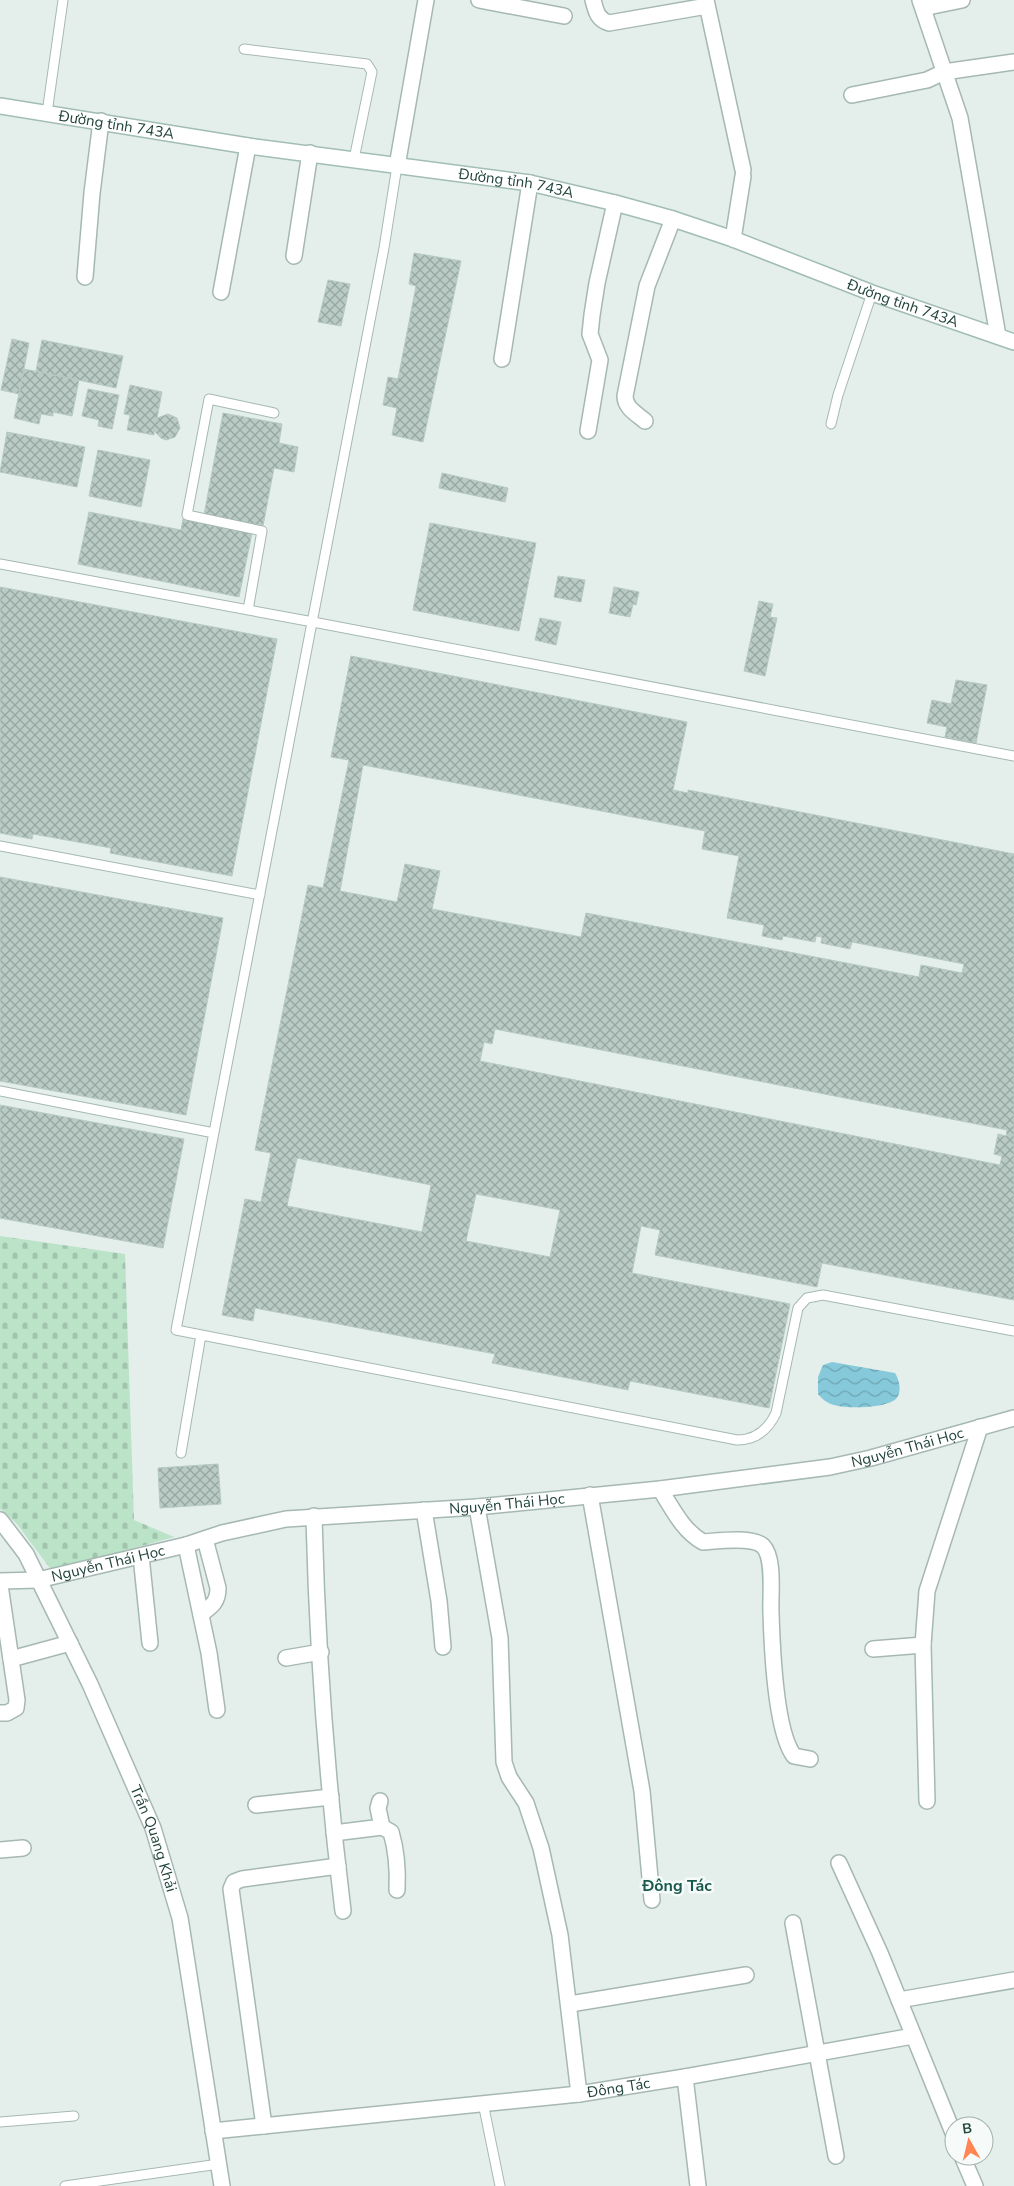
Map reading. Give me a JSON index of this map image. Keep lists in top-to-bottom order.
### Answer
{
  "streets": {
    "street": [
      "Đường tỉnh 743A",
      "Nguyễn Thái Học",
      "Trần Quang Khải",
      "Đông Tác"
    ]
  },
  "crossings": [
    ["Nguyễn Thái Học", "Trần Quang Khải"],
    ["Trần Quang Khải", "Đông Tác"]
  ],
  "districts": ["Đông Tác"],
  "north": "top"
}
